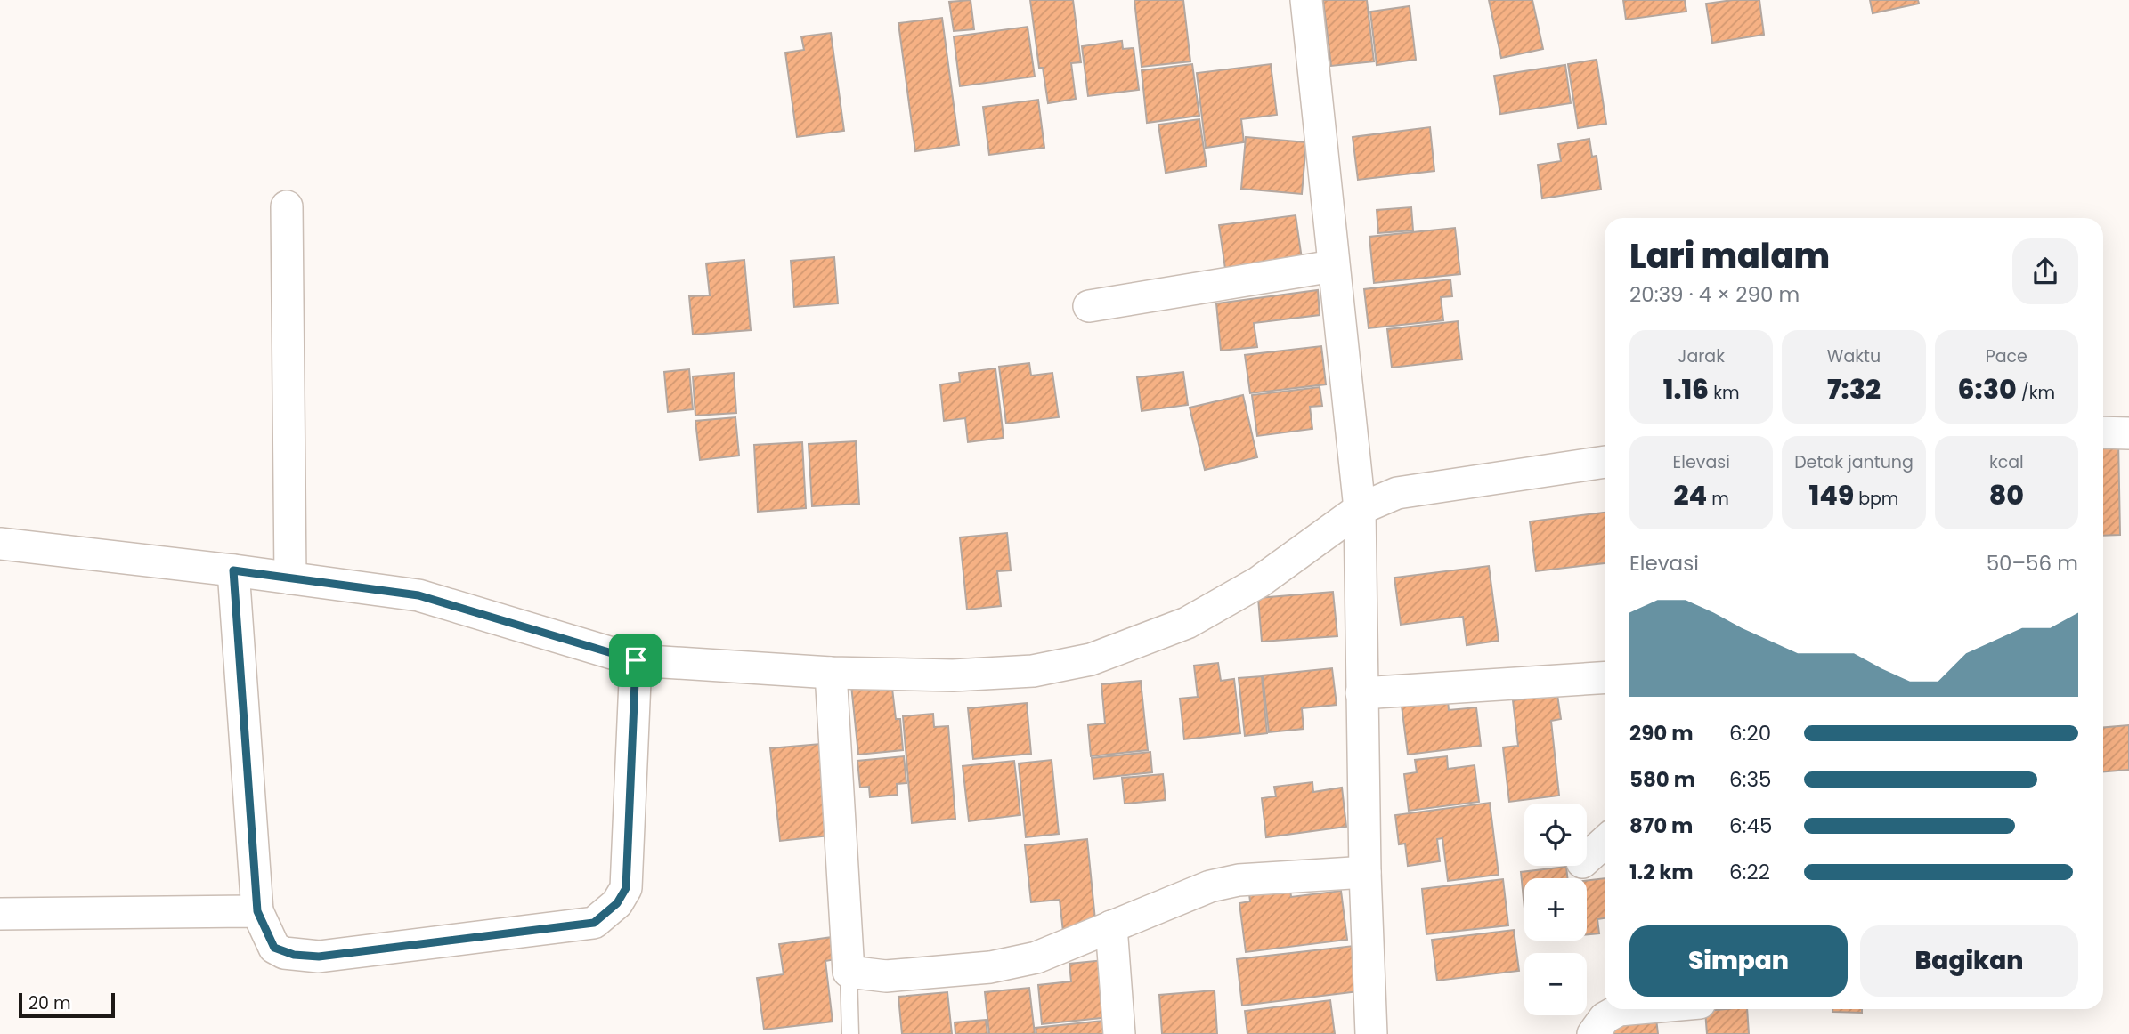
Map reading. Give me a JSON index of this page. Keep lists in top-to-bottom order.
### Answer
{
  "scale_bar": "20 m",
  "page": {
    "heading": ["Lari malam", "20:39 · 4 × 290 m"],
    "stats": [
      ["Jarak", "1.16 km"],
      ["Waktu", "7:32"],
      ["Pace", "6:30 /km"],
      ["Elevasi", "24 m"],
      ["Detak jantung", "149 bpm"],
      ["kcal", "80"]
    ],
    "chart": ["Elevasi", "50–56 m"],
    "list": [
      {
        "name": "290 m",
        "note": "6:20"
      },
      {
        "name": "580 m",
        "note": "6:35"
      },
      {
        "name": "870 m",
        "note": "6:45"
      },
      {
        "name": "1.2 km",
        "note": "6:22"
      }
    ],
    "map_buttons": ["+", "−"],
    "buttons": ["Simpan", "Bagikan"],
    "scale": "20 m"
  }
}
